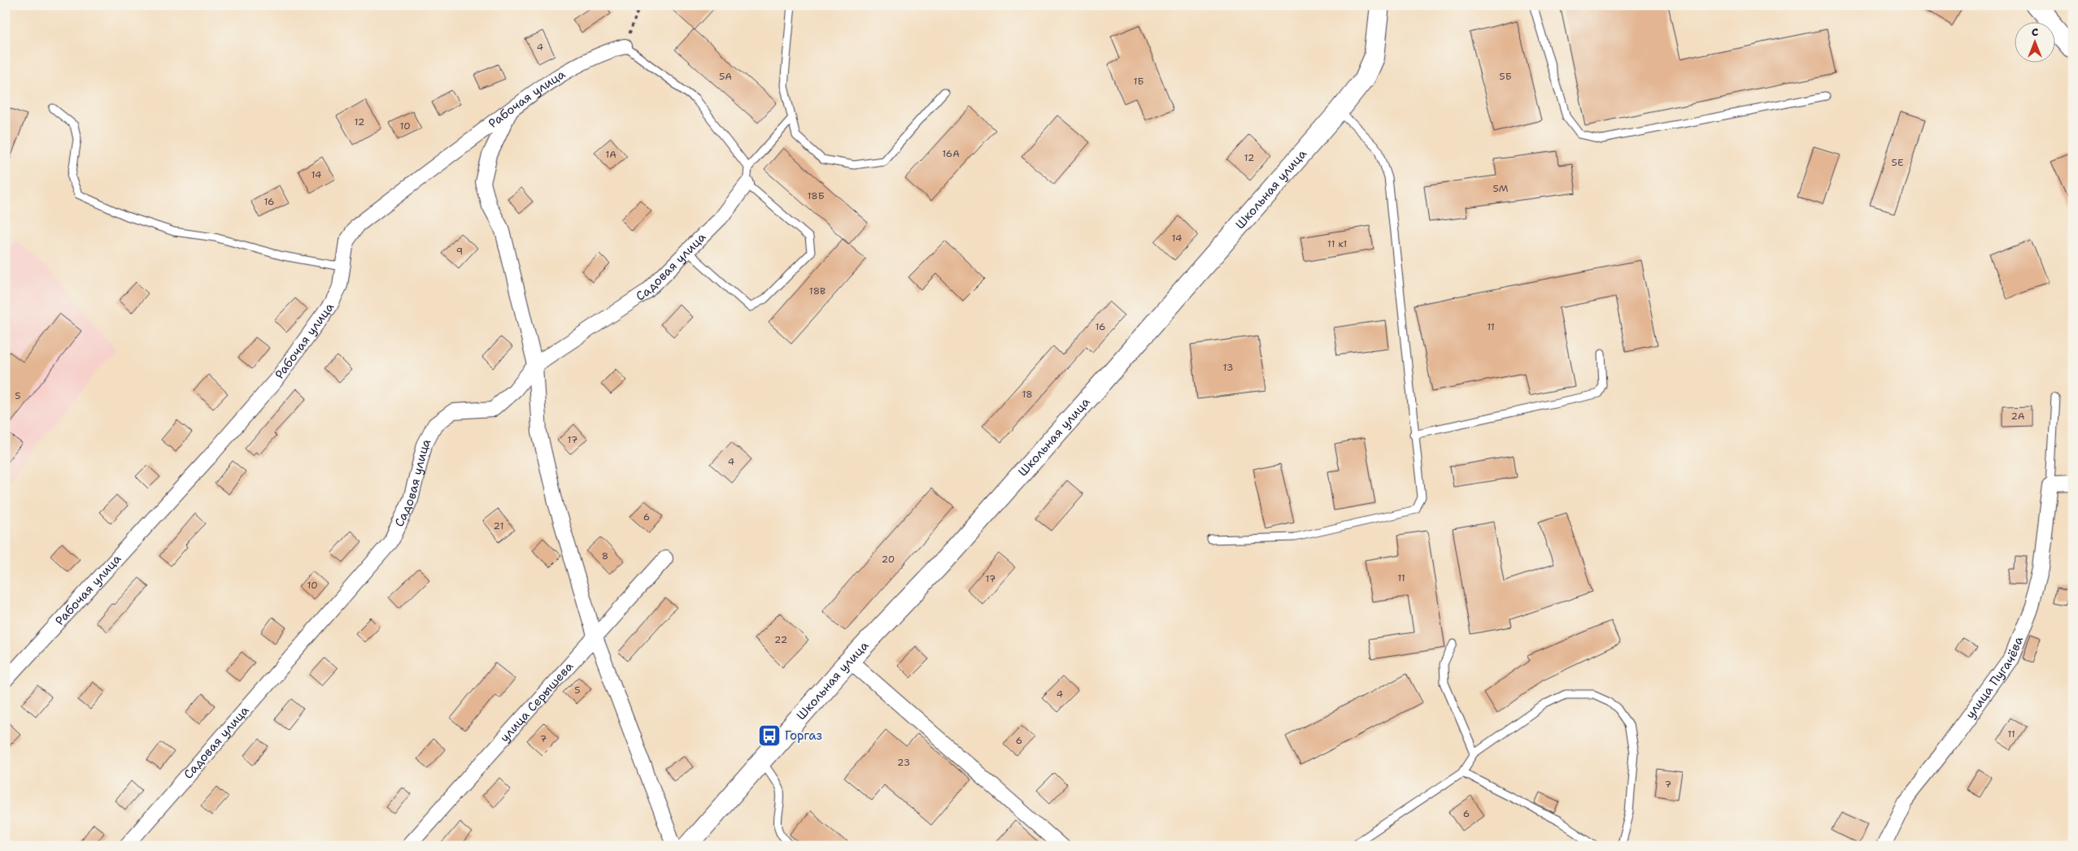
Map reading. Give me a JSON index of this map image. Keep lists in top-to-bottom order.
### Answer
{
  "streets": {
    "main road": ["Школьная улица"],
    "street": [
      "Рабочая улица",
      "Садовая улица",
      "улица Пугачёва",
      "улица Серышева"
    ]
  },
  "places": {
    "bus stop": ["Горгаз"]
  },
  "house_numbers": [
    "4",
    "5А",
    "5Б",
    "1Б",
    "12",
    "10",
    "16А",
    "1А",
    "12",
    "5Е",
    "14",
    "5М",
    "18Б",
    "16",
    "14",
    "11 к1",
    "9",
    "18В",
    "16",
    "11",
    "13",
    "18",
    "5",
    "2А",
    "17",
    "4",
    "6",
    "21",
    "8",
    "20",
    "11",
    "17",
    "10",
    "22",
    "5",
    "4",
    "11",
    "7",
    "6",
    "23",
    "7",
    "6"
  ],
  "north": "top"
}
